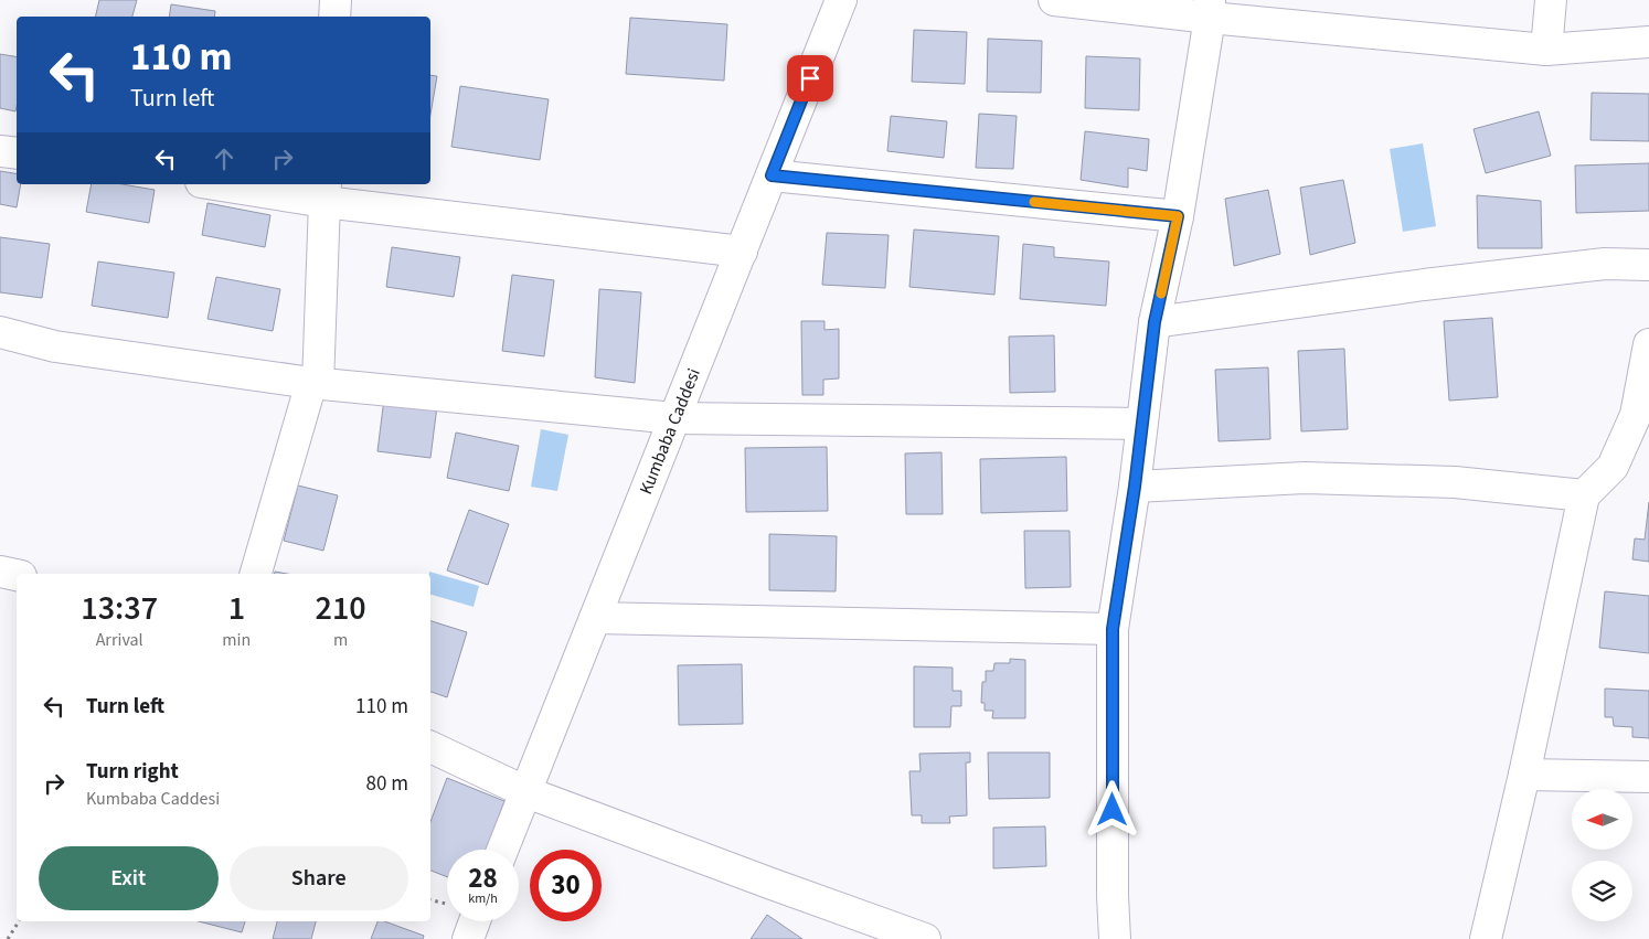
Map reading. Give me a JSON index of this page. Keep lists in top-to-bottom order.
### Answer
{
  "streets": {
    "street": ["Kumbaba Caddesi"]
  },
  "north": "left",
  "page": {
    "turn": ["110 m", "Turn left"],
    "eta": [
      "13:37",
      "Arrival",
      "1",
      "min",
      "210",
      "m"
    ],
    "list": [
      {
        "name": "Turn left",
        "value": "110 m"
      },
      {
        "name": "Turn right",
        "note": "Kumbaba Caddesi",
        "value": "80 m"
      }
    ],
    "buttons": ["Exit", "Share"],
    "speed": "28 km/h",
    "limit": "30"
  }
}
